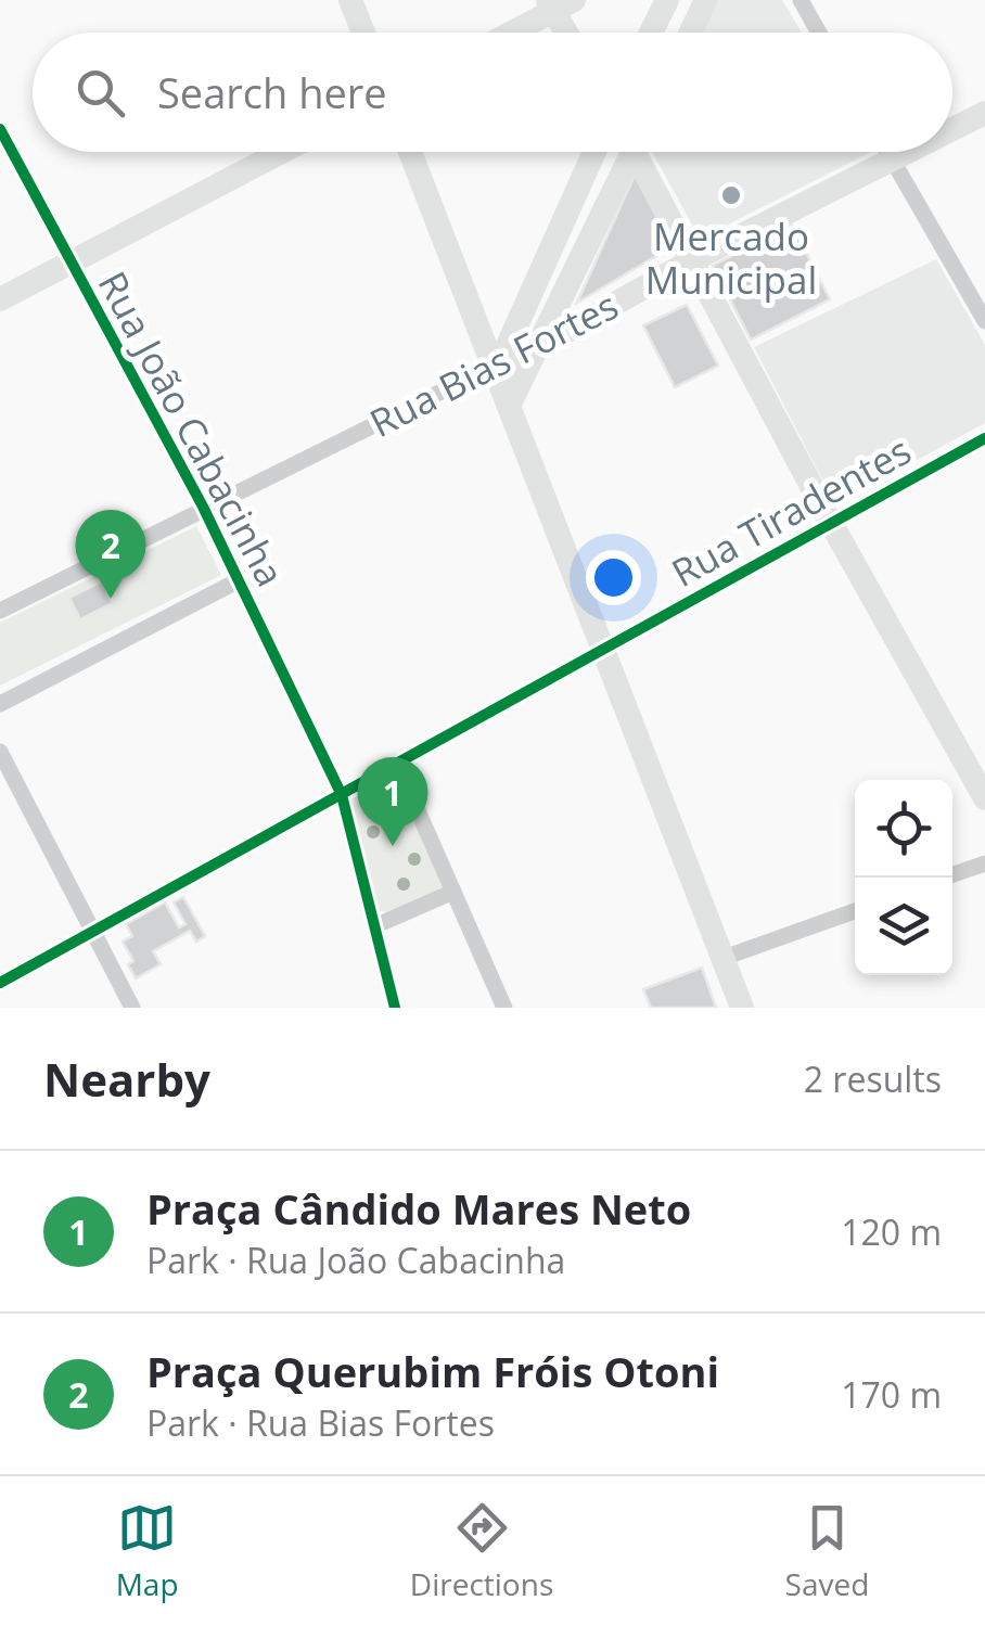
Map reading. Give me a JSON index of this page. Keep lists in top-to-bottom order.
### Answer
{
  "streets": {
    "main road": ["Rua Bias Fortes"],
    "street": ["Rua João Cabacinha", "Rua Tiradentes"]
  },
  "crossings": [
    ["Rua Bias Fortes", "Rua João Cabacinha"],
    ["Rua João Cabacinha", "Rua Tiradentes"]
  ],
  "places": ["Mercado Municipal"],
  "page": {
    "search": "Search here",
    "pins": ["2", "1"],
    "heading": ["Nearby", "2 results"],
    "list": [
      {
        "mark": "1",
        "name": "Praça Cândido Mares Neto",
        "note": "Park · Rua João Cabacinha",
        "value": "120 m"
      },
      {
        "mark": "2",
        "name": "Praça Querubim Fróis Otoni",
        "note": "Park · Rua Bias Fortes",
        "value": "170 m"
      }
    ],
    "nav": ["Map", "Directions", "Saved"]
  }
}
